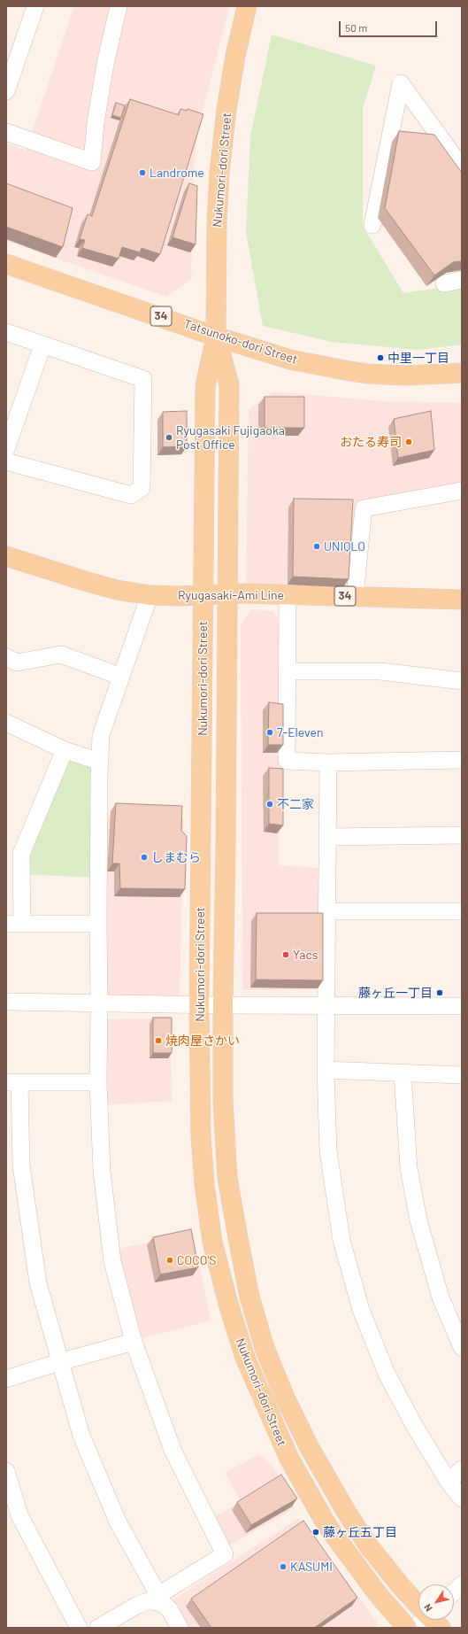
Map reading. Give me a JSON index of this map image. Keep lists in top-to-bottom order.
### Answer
{
  "streets": {
    "main road": [
      "Nukumori-dori Street",
      "34",
      "Tatsunoko-dori Street",
      "Ryugasaki-Ami Line"
    ]
  },
  "crossings": [
    ["Nukumori-dori Street", "Tatsunoko-dori Street"],
    ["Nukumori-dori Street", "Ryugasaki-Ami Line"]
  ],
  "places": [
    "Landrome",
    "中里一丁目",
    "Ryugasaki Fujigaoka Post Office",
    "おたる寿司",
    "UNIQLO",
    "7-Eleven",
    "不二家",
    "しまむら",
    "Yacs",
    "藤ヶ丘一丁目",
    "焼肉屋さかい",
    "COCO'S",
    "藤ヶ丘五丁目",
    "KASUMI"
  ],
  "scale_bar": "50 m",
  "north": "bottom left"
}
